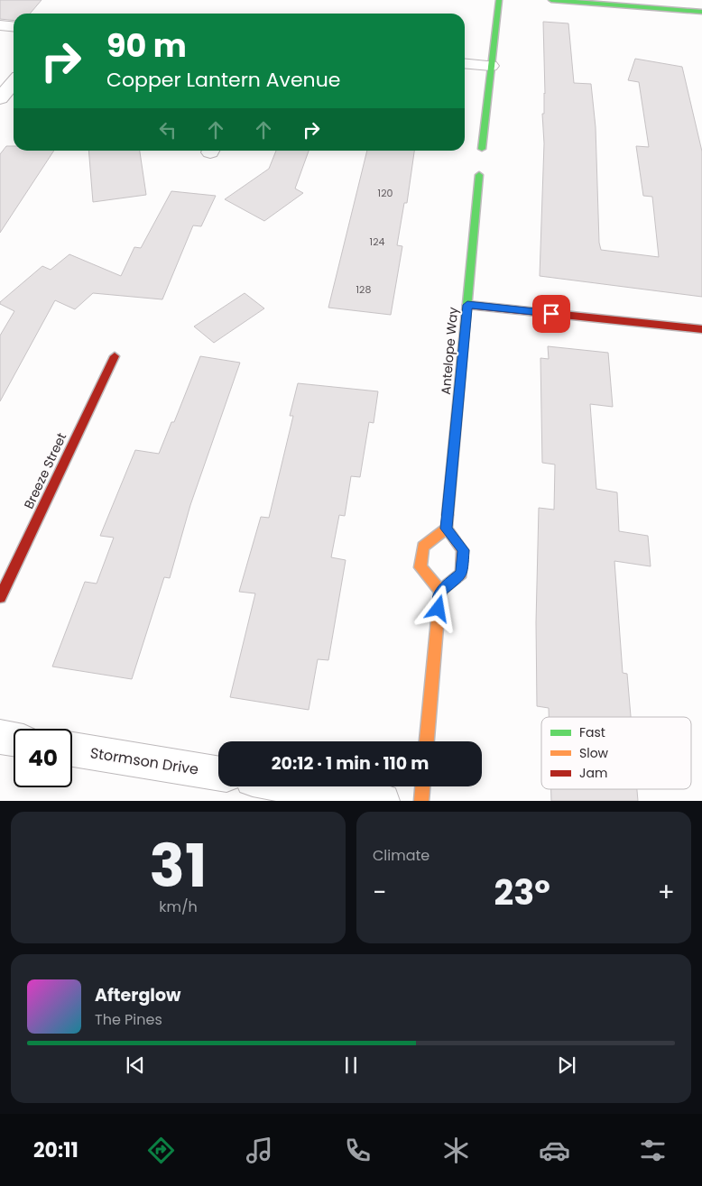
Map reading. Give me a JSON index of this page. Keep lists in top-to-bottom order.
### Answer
{
  "streets": {
    "street": ["Antelope Way", "Breeze Street", "Stormson Drive"]
  },
  "house_numbers": ["120", "124", "128"],
  "legend": ["Fast", "Slow", "Jam"],
  "page": {
    "turn": ["90 m", "Copper Lantern Avenue"],
    "limit": "40",
    "trip": "20:12 · 1 min · 110 m",
    "tile": [
      ["31", "km/h"],
      "Climate"
    ],
    "heat": ["−", "23°", "+"],
    "song": ["Afterglow", "The Pines"],
    "tabs": "20:11"
  }
}
